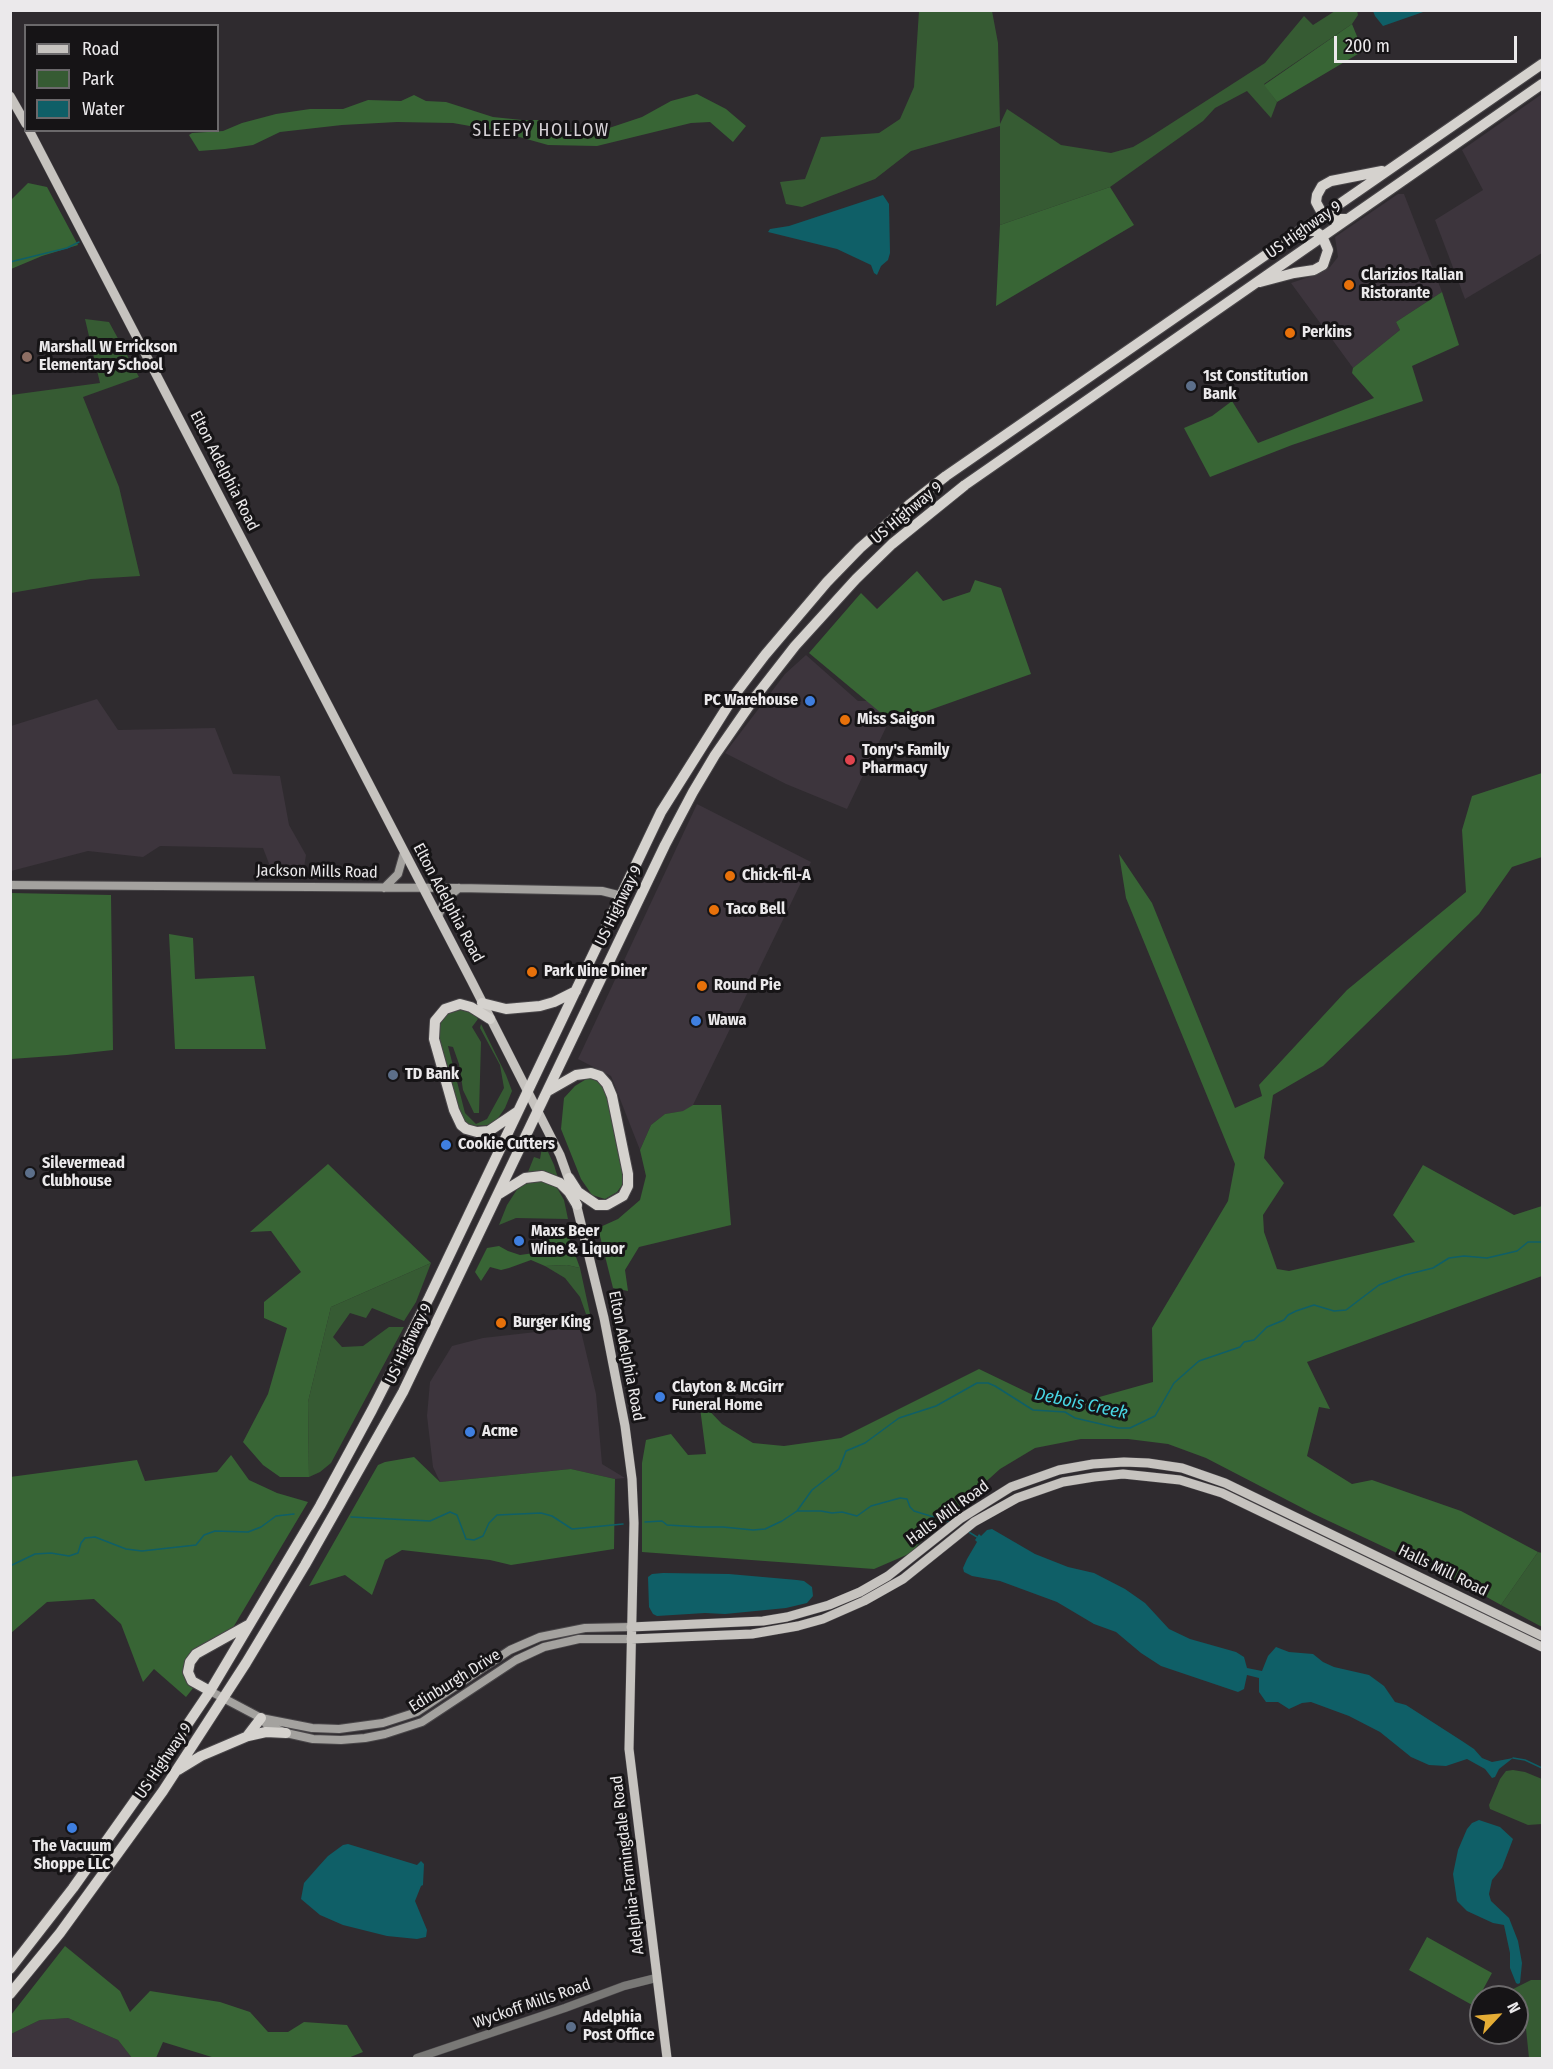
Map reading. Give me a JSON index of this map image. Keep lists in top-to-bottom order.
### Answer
{
  "streets": {
    "highway": ["US Highway 9"],
    "main road": [
      "Elton Adelphia Road",
      "Jackson Mills Road",
      "Halls Mill Road",
      "Edinburgh Drive",
      "Adelphia-Farmingdale Road"
    ],
    "street": ["Wyckoff Mills Road"]
  },
  "crossings": [
    ["US Highway 9", "Elton Adelphia Road"],
    ["US Highway 9", "Jackson Mills Road"],
    ["US Highway 9", "Edinburgh Drive"],
    ["Elton Adelphia Road", "Jackson Mills Road"],
    ["Elton Adelphia Road", "Halls Mill Road"],
    ["Elton Adelphia Road", "Edinburgh Drive"],
    ["Elton Adelphia Road", "Adelphia-Farmingdale Road"],
    ["Halls Mill Road", "Edinburgh Drive"],
    ["Adelphia-Farmingdale Road", "Wyckoff Mills Road"]
  ],
  "districts": ["SLEEPY HOLLOW"],
  "water": ["Debois Creek"],
  "places": [
    "Clarizios Italian Ristorante",
    "Perkins",
    "Marshall W Errickson Elementary School",
    "1st Constitution Bank",
    "PC Warehouse",
    "Miss Saigon",
    "Tony's Family Pharmacy",
    "Chick-fil-A",
    "Taco Bell",
    "Park Nine Diner",
    "Round Pie",
    "Wawa",
    "TD Bank",
    "Cookie Cutters",
    "Silevermead Clubhouse",
    "Maxs Beer Wine & Liquor",
    "Burger King",
    "Clayton & McGirr Funeral Home",
    "Acme",
    "The Vacuum Shoppe LLC",
    "Adelphia Post Office"
  ],
  "legend": ["Road", "Park", "Water"],
  "scale_bar": "200 m",
  "north": "top right"
}
